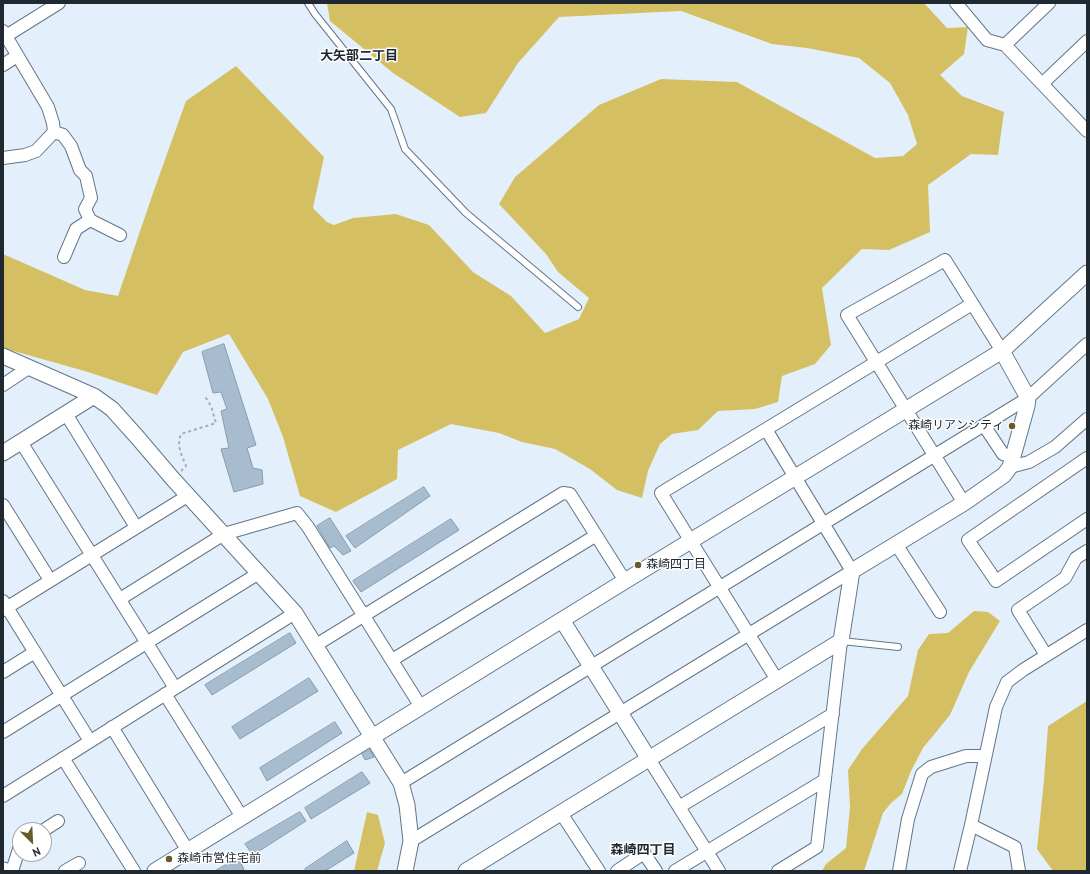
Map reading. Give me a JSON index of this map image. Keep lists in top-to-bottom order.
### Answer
{
  "districts": ["大矢部二丁目", "森崎四丁目"],
  "places": ["森崎リアンシティ", "森崎四丁目", "森崎市営住宅前"],
  "north": "bottom right"
}
